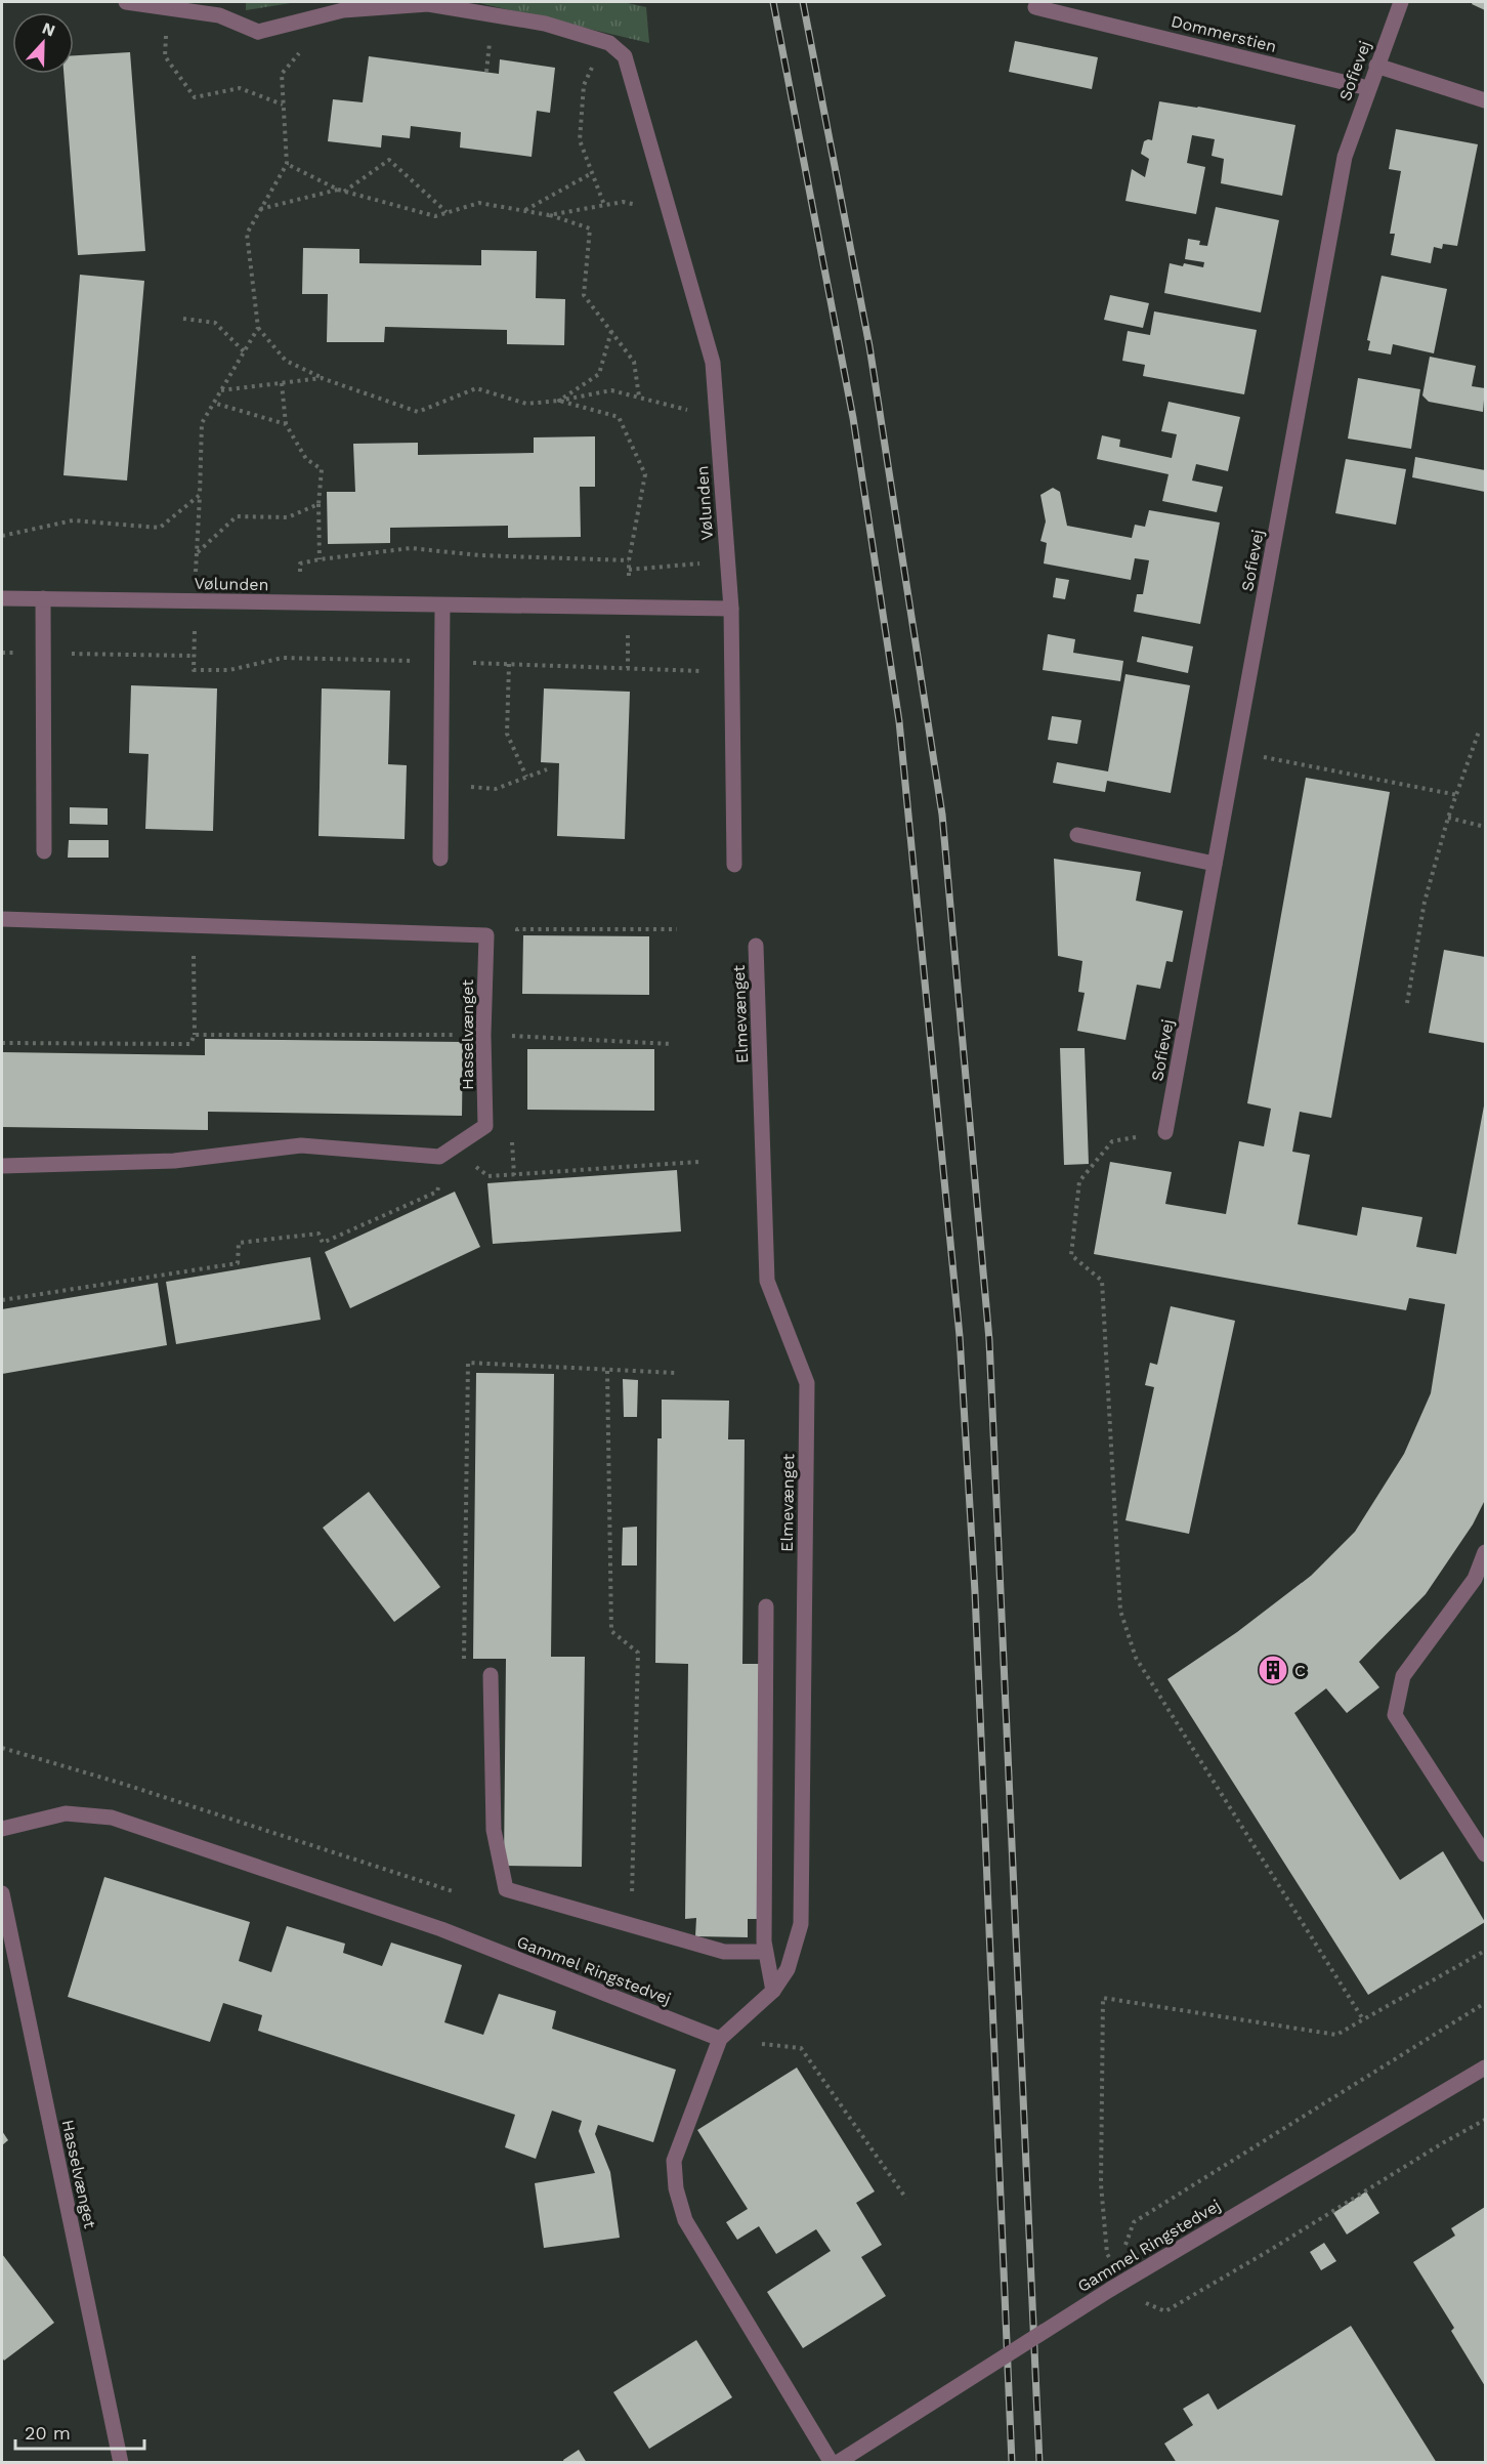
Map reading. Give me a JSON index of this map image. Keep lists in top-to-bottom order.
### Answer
{
  "streets": {
    "street": [
      "Dommerstien",
      "Sofievej",
      "Vølunden",
      "Elmevænget",
      "Hasselvænget",
      "Gammel Ringstedvej"
    ]
  },
  "crossings": [
    ["Dommerstien", "Sofievej"],
    ["Elmevænget", "Gammel Ringstedvej"]
  ],
  "places": {
    "building": ["C"]
  },
  "scale_bar": "20 m",
  "north": "top"
}
